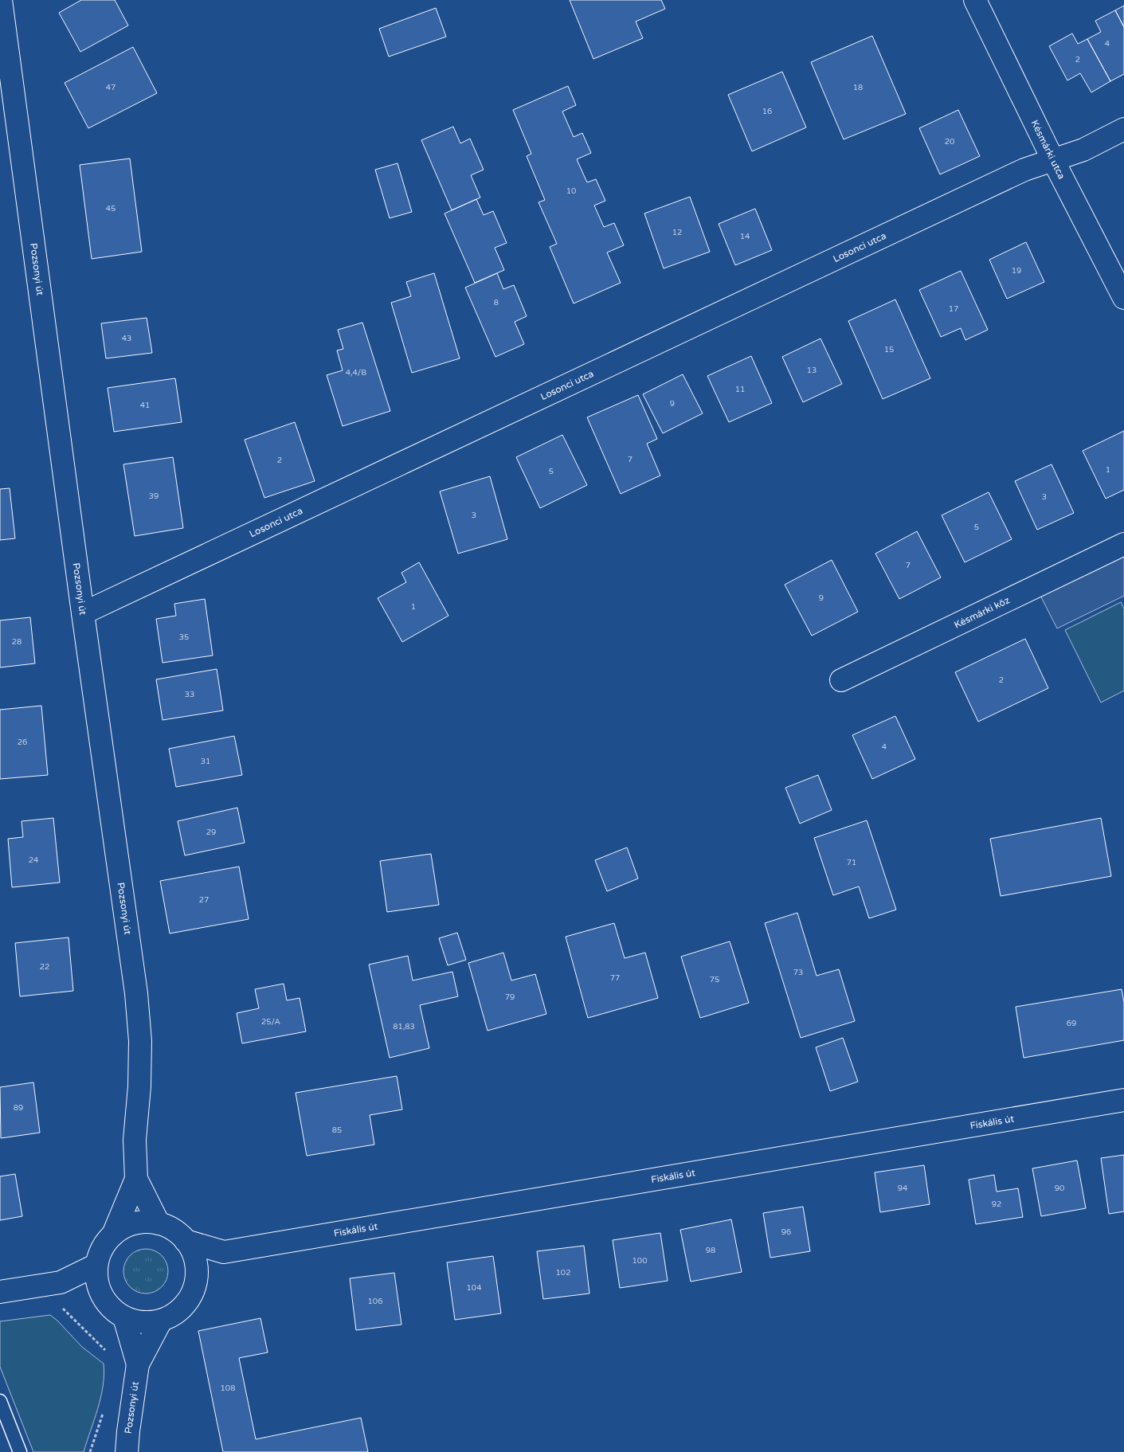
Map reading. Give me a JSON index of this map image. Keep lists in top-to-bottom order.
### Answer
{
  "streets": {
    "street": [
      "Késmárki utca",
      "Losonci utca",
      "Pozsonyi út",
      "Késmárki köz",
      "Fiskális út"
    ]
  },
  "crossings": [
    ["Késmárki utca", "Losonci utca"],
    ["Losonci utca", "Pozsonyi út"],
    ["Pozsonyi út", "Fiskális út"]
  ],
  "house_numbers": [
    "4",
    "2",
    "47",
    "18",
    "16",
    "20",
    "10",
    "45",
    "12",
    "14",
    "19",
    "8",
    "17",
    "43",
    "15",
    "13",
    "4,4/B",
    "11",
    "9",
    "41",
    "7",
    "2",
    "1",
    "5",
    "39",
    "3",
    "3",
    "5",
    "7",
    "9",
    "1",
    "35",
    "28",
    "2",
    "33",
    "26",
    "4",
    "31",
    "29",
    "24",
    "71",
    "27",
    "22",
    "73",
    "77",
    "75",
    "79",
    "25/A",
    "69",
    "81,83",
    "89",
    "85",
    "94",
    "90",
    "92",
    "96",
    "98",
    "100",
    "102",
    "104",
    "106",
    "108"
  ]
}
